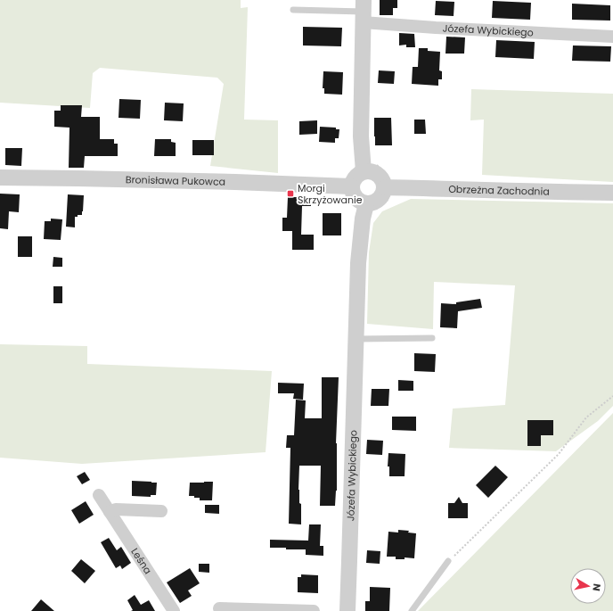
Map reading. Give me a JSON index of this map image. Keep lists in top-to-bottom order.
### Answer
{
  "streets": {
    "street": [
      "Józefa Wybickiego",
      "Bronisława Pukowca",
      "Obrzeżna Zachodnia",
      "Leśna"
    ]
  },
  "crossings": [
    ["Józefa Wybickiego", "Bronisława Pukowca"],
    ["Józefa Wybickiego", "Obrzeżna Zachodnia"],
    ["Bronisława Pukowca", "Obrzeżna Zachodnia"]
  ],
  "places": {
    "transit": ["Morgi Skrzyżowanie"]
  },
  "north": "right"
}
